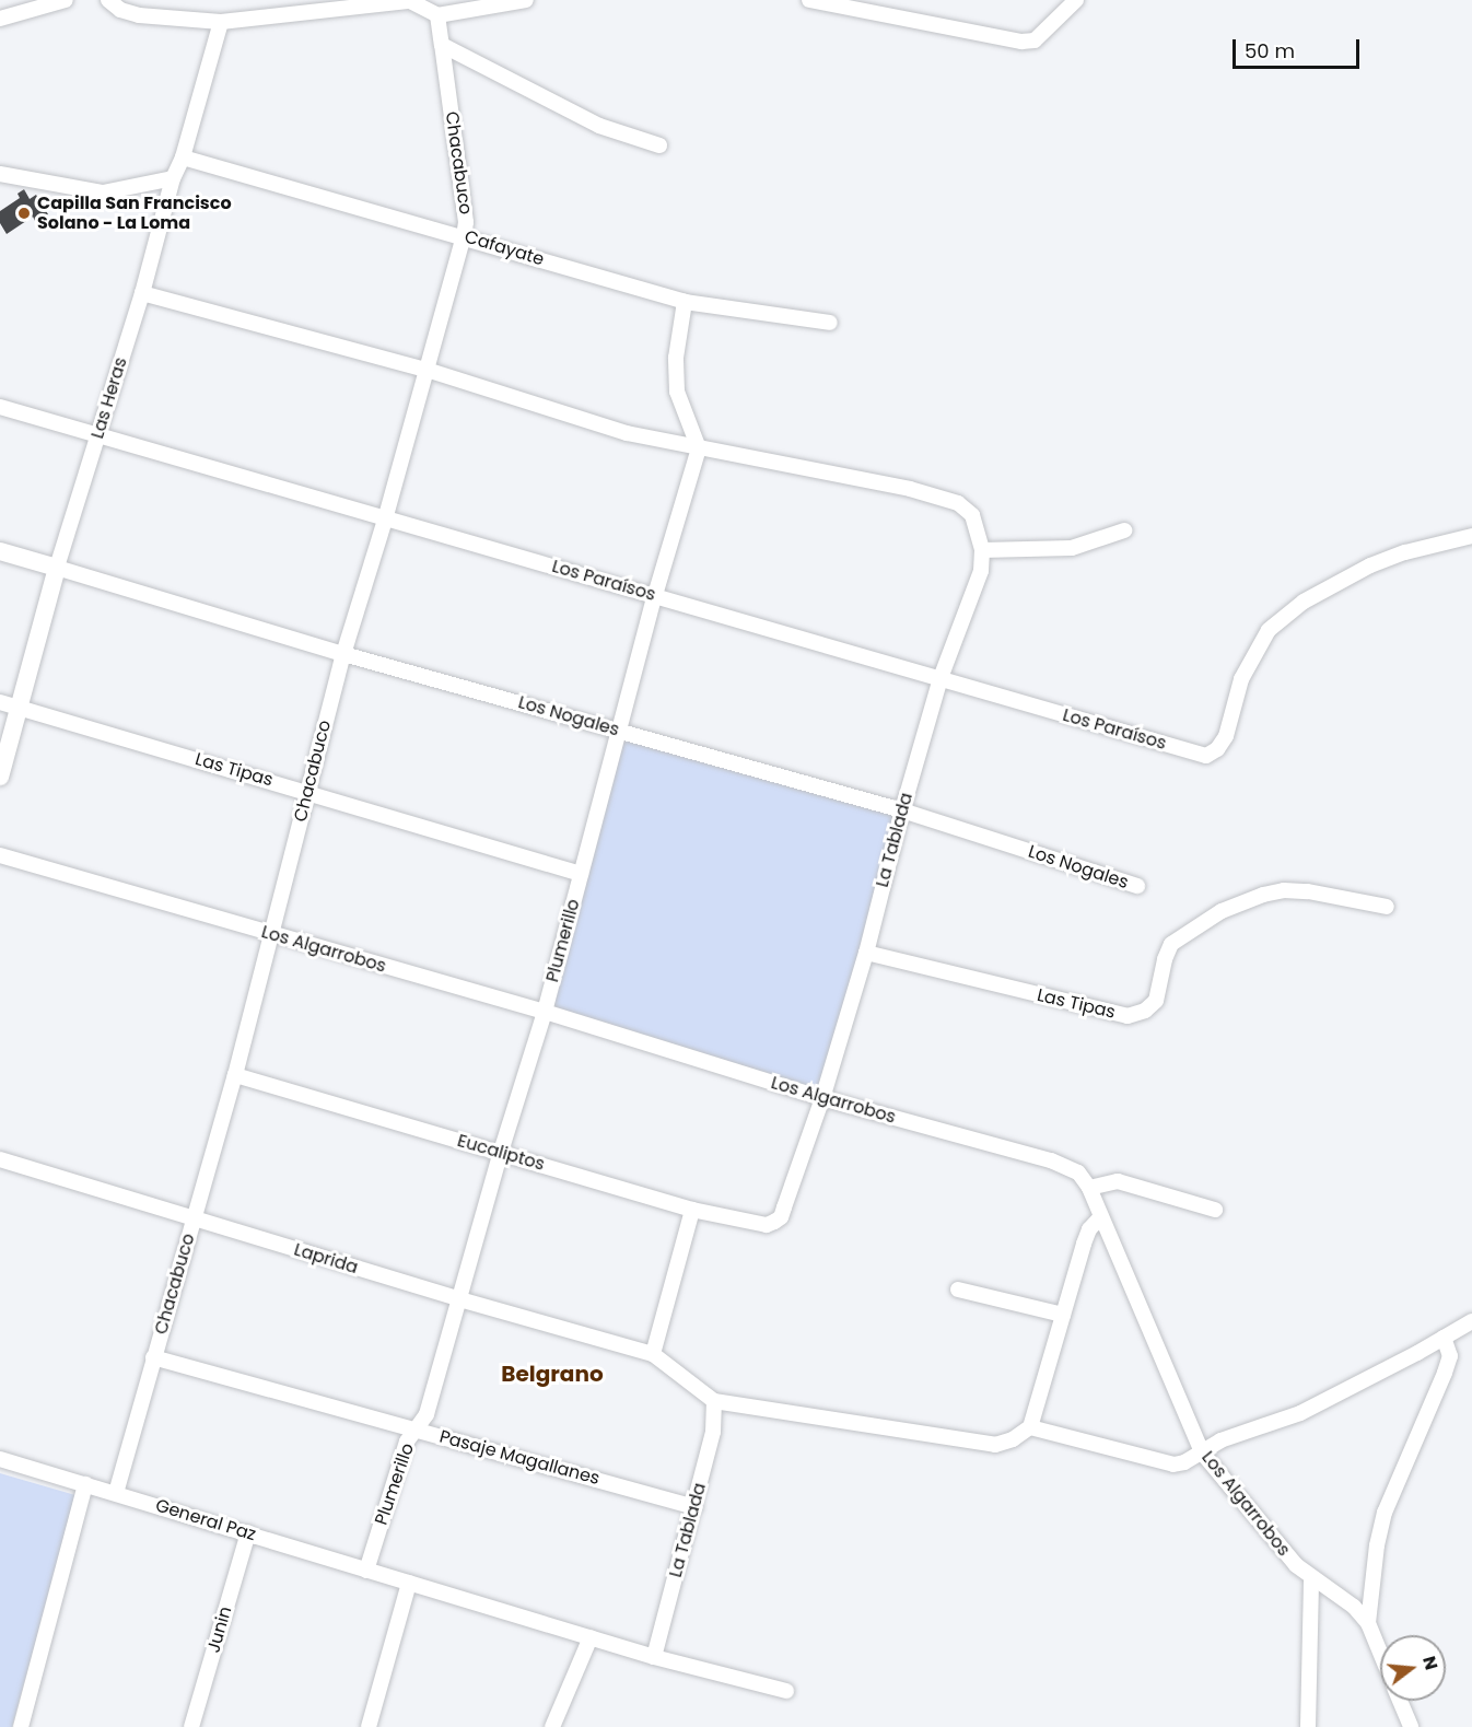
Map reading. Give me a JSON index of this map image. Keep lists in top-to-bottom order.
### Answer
{
  "streets": {
    "street": [
      "Chacabuco",
      "Cafayate",
      "Las Heras",
      "Los Paraísos",
      "Los Nogales",
      "Las Tipas",
      "La Tablada",
      "Plumerillo",
      "Los Algarrobos",
      "Eucaliptos",
      "Laprida",
      "Pasaje Magallanes",
      "General Paz",
      "Junin"
    ]
  },
  "crossings": [
    ["Chacabuco", "Cafayate"],
    ["Chacabuco", "Los Paraísos"],
    ["Chacabuco", "Los Nogales"],
    ["Chacabuco", "Las Tipas"],
    ["Chacabuco", "La Tablada"],
    ["Chacabuco", "Los Algarrobos"],
    ["Chacabuco", "Eucaliptos"],
    ["Chacabuco", "Laprida"],
    ["Chacabuco", "Pasaje Magallanes"],
    ["Chacabuco", "General Paz"],
    ["Cafayate", "Las Heras"],
    ["Las Heras", "Los Paraísos"],
    ["Las Heras", "Los Nogales"],
    ["Las Heras", "Las Tipas"],
    ["Las Heras", "La Tablada"],
    ["Los Paraísos", "La Tablada"],
    ["Los Paraísos", "Plumerillo"],
    ["Los Nogales", "La Tablada"],
    ["Los Nogales", "Plumerillo"],
    ["Las Tipas", "La Tablada"],
    ["Las Tipas", "Plumerillo"],
    ["La Tablada", "Plumerillo"],
    ["La Tablada", "Los Algarrobos"],
    ["La Tablada", "Eucaliptos"],
    ["La Tablada", "Pasaje Magallanes"],
    ["La Tablada", "General Paz"],
    ["Plumerillo", "Los Algarrobos"],
    ["Plumerillo", "Eucaliptos"],
    ["Plumerillo", "Laprida"],
    ["Plumerillo", "Pasaje Magallanes"],
    ["Plumerillo", "General Paz"],
    ["General Paz", "Junin"]
  ],
  "districts": ["Belgrano"],
  "places": ["Capilla San Francisco Solano - La Loma"],
  "scale_bar": "50 m",
  "north": "right"
}
